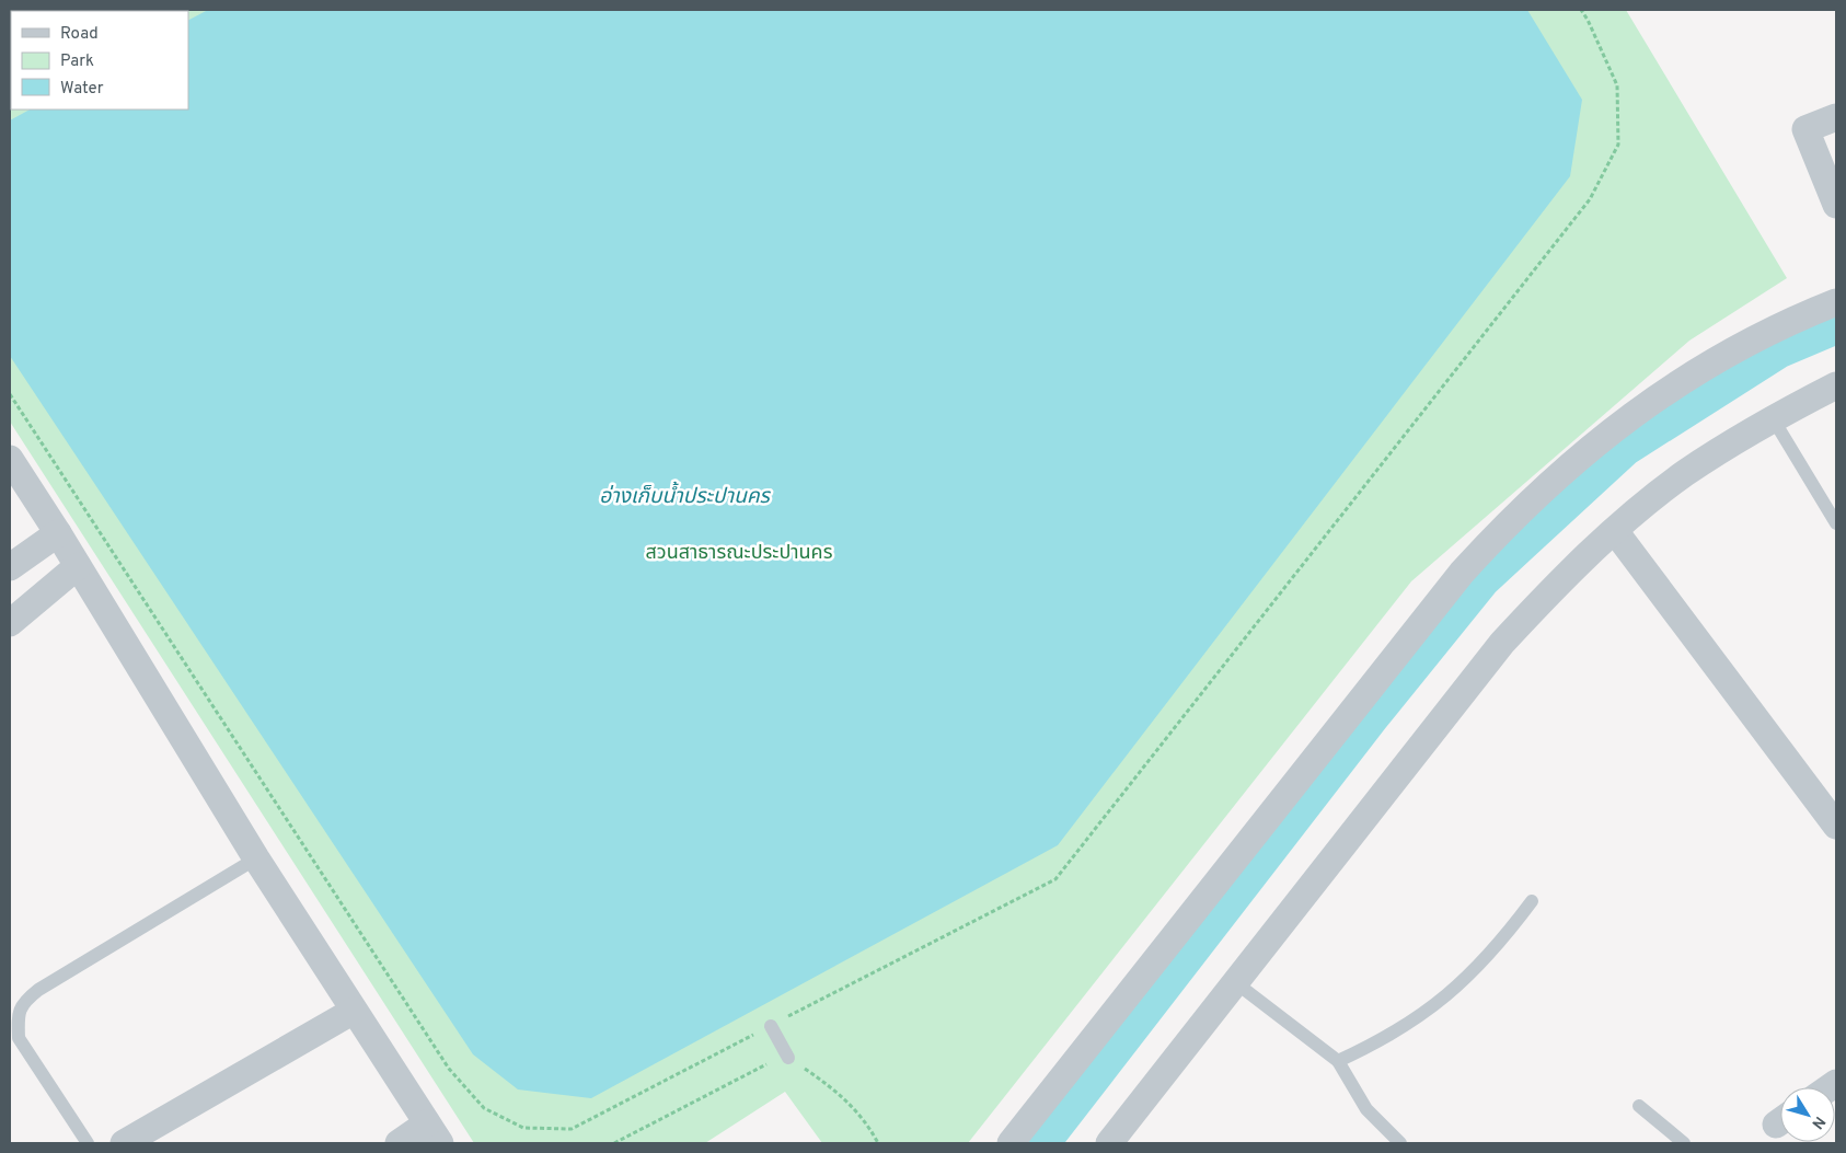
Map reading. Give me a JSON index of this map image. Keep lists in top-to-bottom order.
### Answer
{
  "water": ["อ่างเก็บน้ำประปานคร"],
  "parks": ["สวนสาธารณะประปานคร"],
  "legend": ["Road", "Park", "Water"],
  "north": "bottom right"
}
